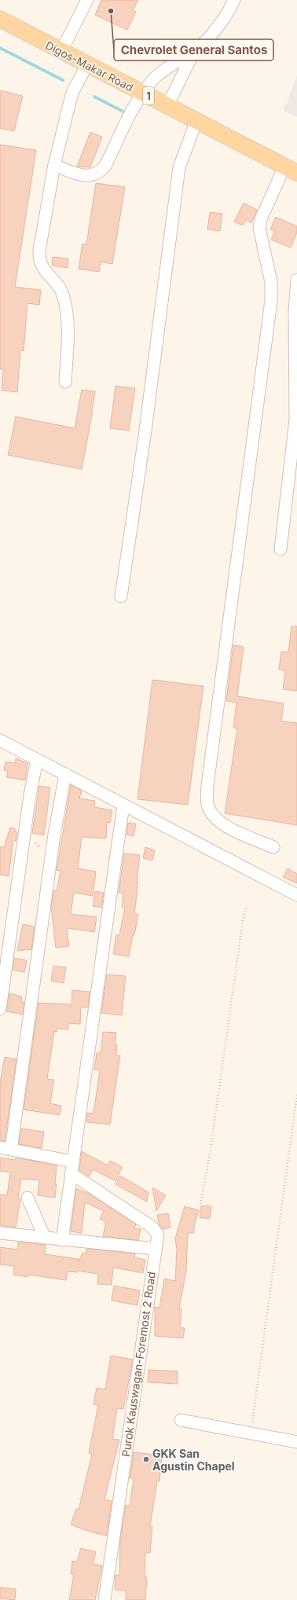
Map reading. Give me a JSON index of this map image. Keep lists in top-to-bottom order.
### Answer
{
  "streets": {
    "main road": ["Digos-Makar Road", "1"],
    "street": ["Purok Kauswagan-Foremost 2 Road"]
  },
  "places": ["Chevrolet General Santos", "GKK San Agustin Chapel"]
}
